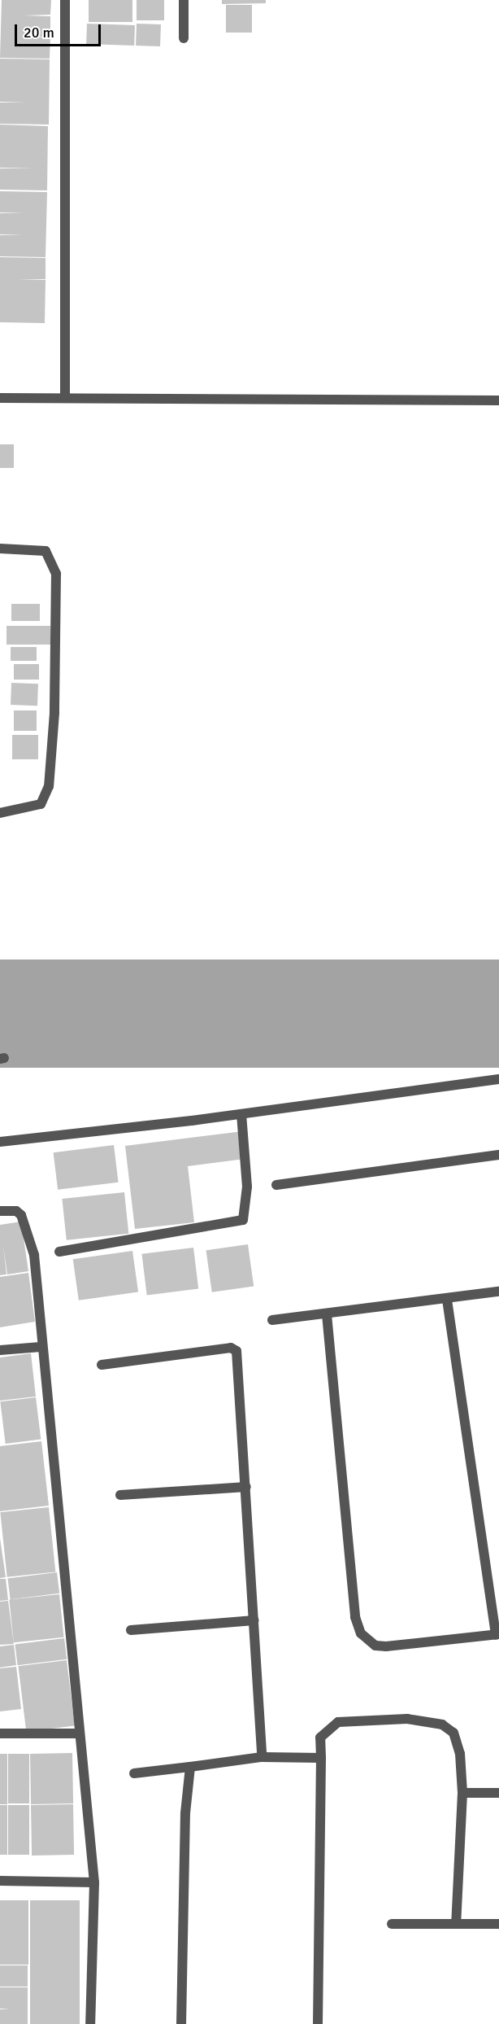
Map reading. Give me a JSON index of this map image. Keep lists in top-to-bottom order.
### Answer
{
  "scale_bar": "20 m"
}
